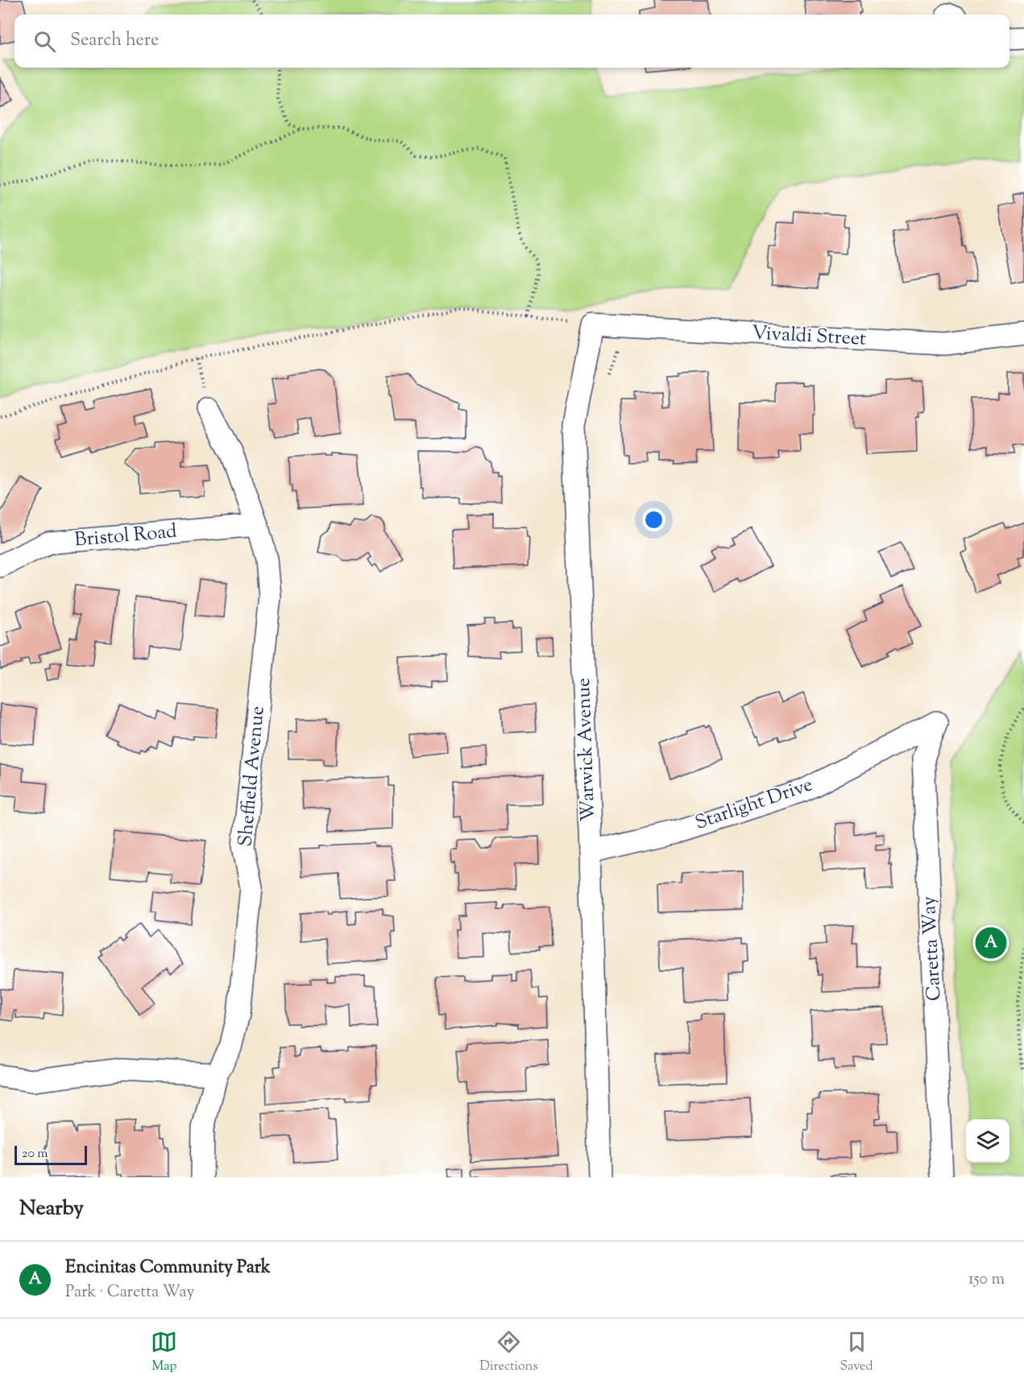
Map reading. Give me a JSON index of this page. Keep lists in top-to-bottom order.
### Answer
{
  "streets": {
    "street": [
      "Vivaldi Street",
      "Bristol Road",
      "Warwick Avenue",
      "Sheffield Avenue",
      "Starlight Drive",
      "Caretta Way"
    ]
  },
  "crossings": [
    ["Vivaldi Street", "Warwick Avenue"],
    ["Bristol Road", "Sheffield Avenue"],
    ["Warwick Avenue", "Starlight Drive"],
    ["Starlight Drive", "Caretta Way"]
  ],
  "scale_bar": "20 m",
  "page": {
    "search": "Search here",
    "pins": "A",
    "scale": "20 m",
    "heading": "Nearby",
    "list": [
      {
        "mark": "A",
        "name": "Encinitas Community Park",
        "note": "Park · Caretta Way",
        "value": "150 m"
      }
    ],
    "nav": ["Map", "Directions", "Saved"]
  }
}
